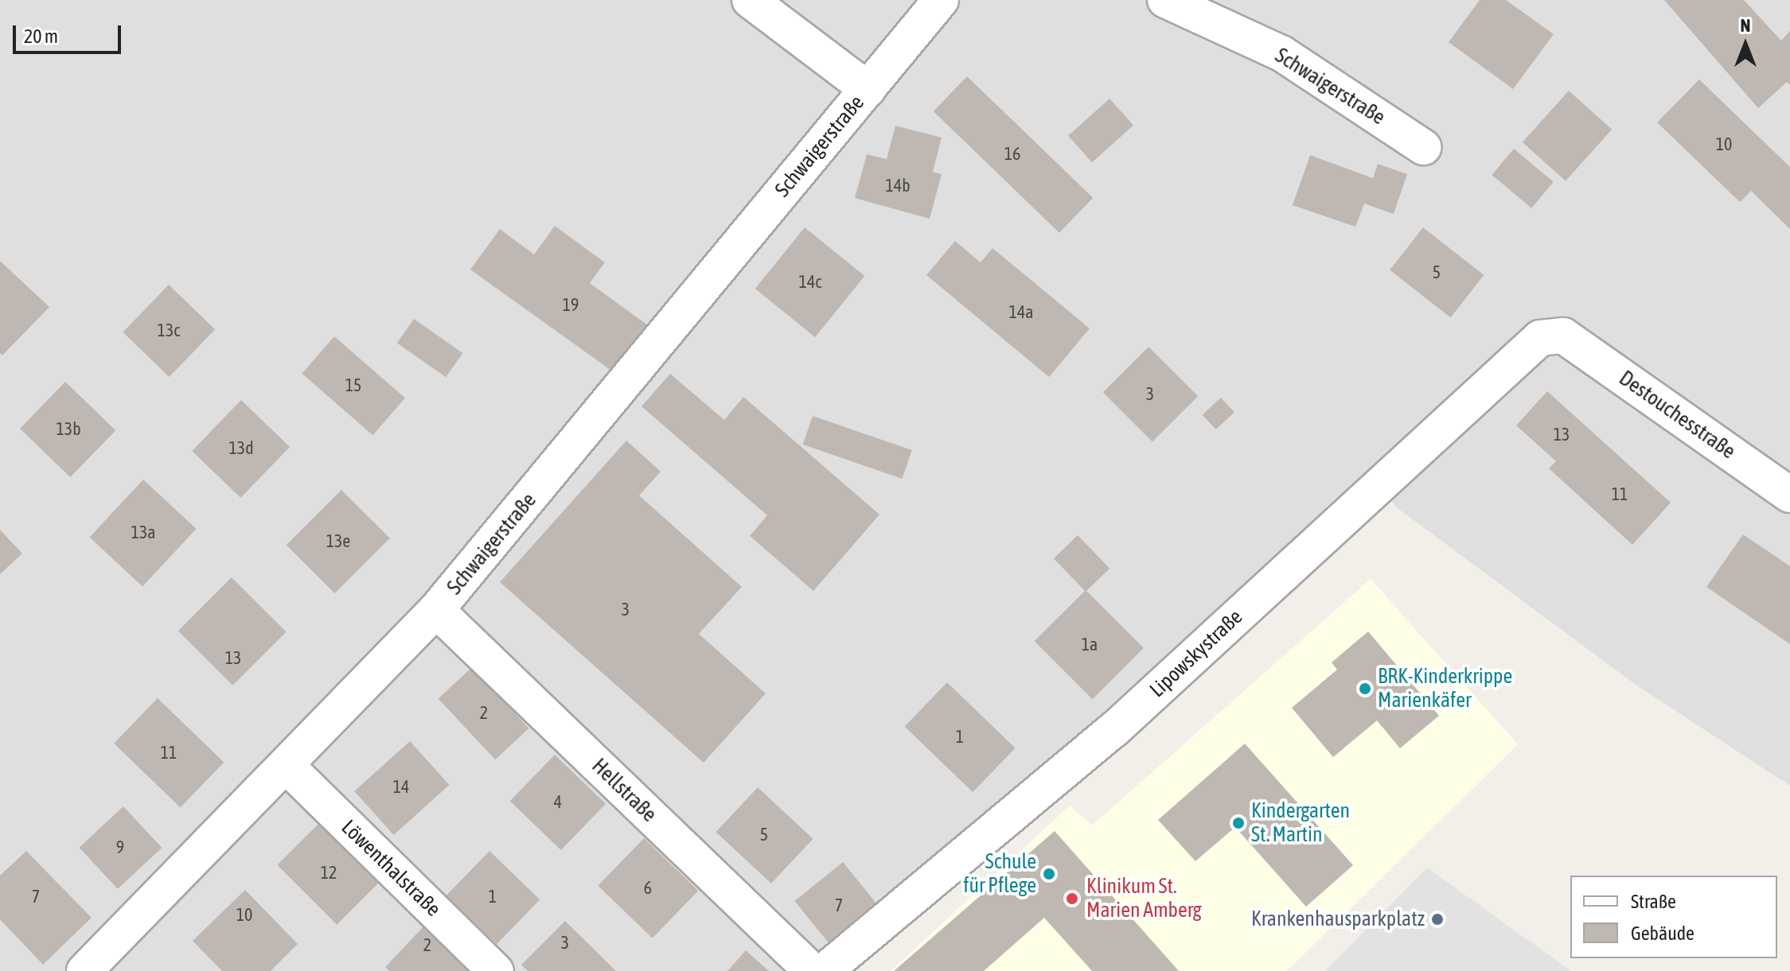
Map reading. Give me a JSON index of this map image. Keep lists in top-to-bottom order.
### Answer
{
  "streets": {
    "street": [
      "Schwaigerstraße",
      "Destouchesstraße",
      "Lipowskystraße",
      "Hellstraße",
      "Löwenthalstraße"
    ]
  },
  "crossings": [
    ["Schwaigerstraße", "Hellstraße"],
    ["Schwaigerstraße", "Löwenthalstraße"],
    ["Destouchesstraße", "Lipowskystraße"]
  ],
  "places": [
    "BRK-Kinderkrippe Marienkäfer",
    "Kindergarten St. Martin",
    "Schule für Pflege",
    "Klinikum St. Marien Amberg",
    "Krankenhausparkplatz"
  ],
  "house_numbers": [
    "10",
    "16",
    "14b",
    "5",
    "14c",
    "19",
    "14a",
    "13c",
    "15",
    "3",
    "13b",
    "13",
    "13d",
    "11",
    "13a",
    "13e",
    "3",
    "1a",
    "13",
    "2",
    "1",
    "11",
    "14",
    "4",
    "5",
    "9",
    "12",
    "6",
    "7",
    "1",
    "7",
    "10",
    "3",
    "2"
  ],
  "legend": ["Straße", "Gebäude"],
  "scale_bar": "20 m",
  "north": "top"
}
